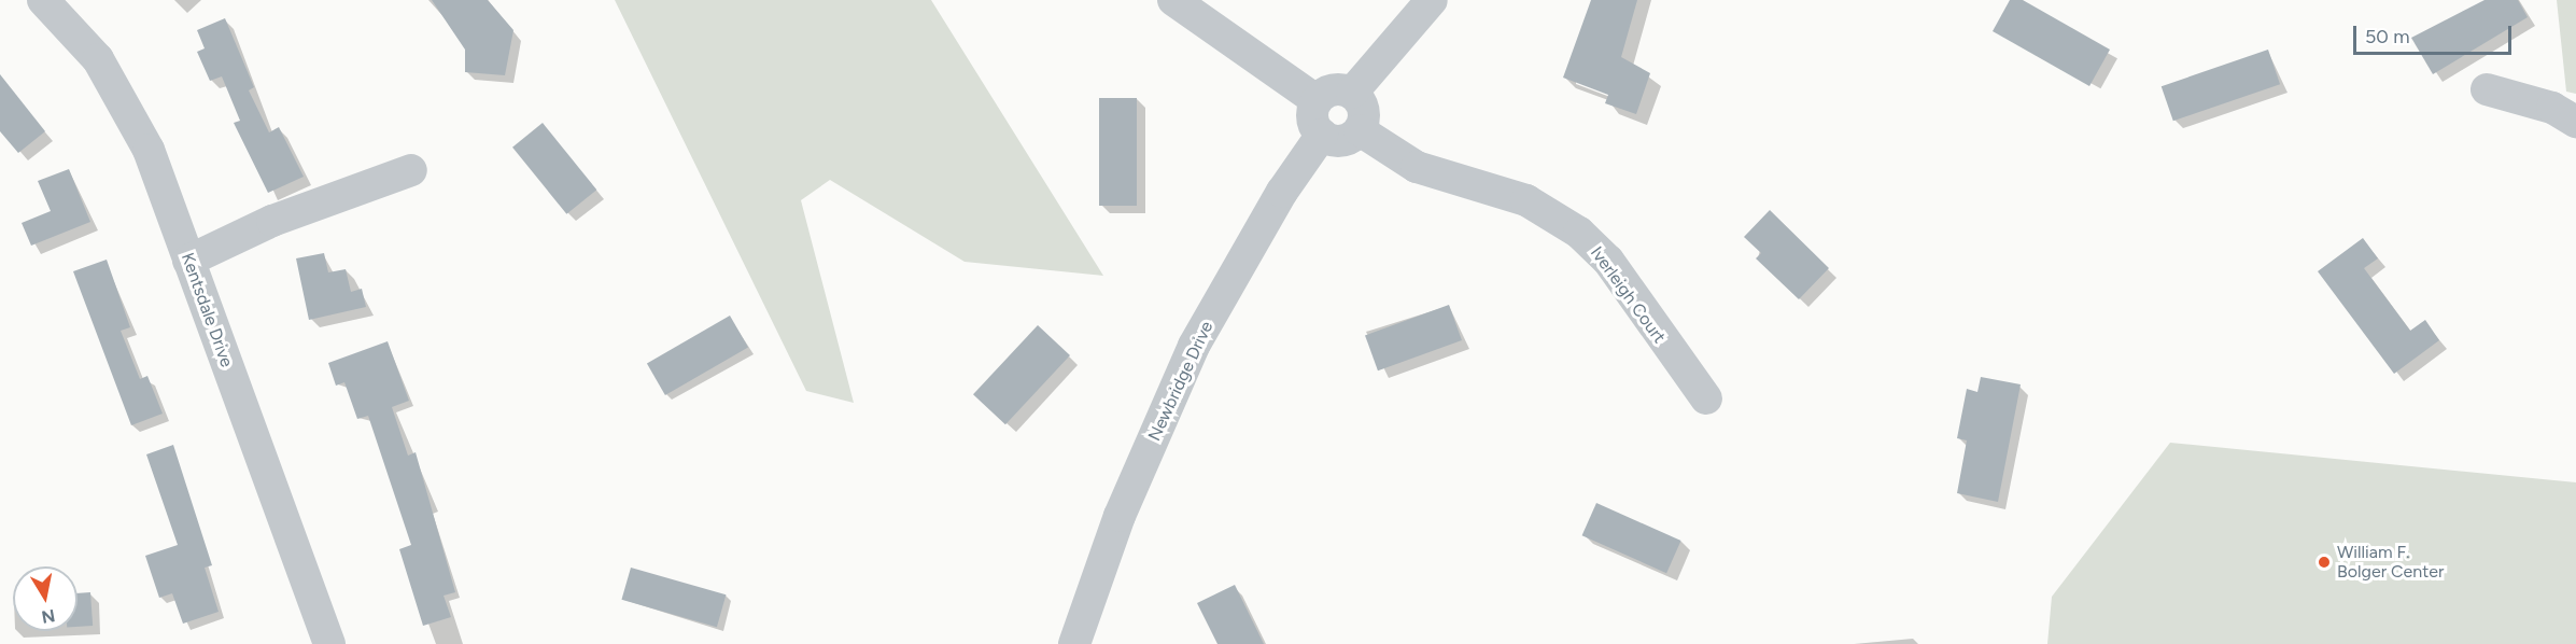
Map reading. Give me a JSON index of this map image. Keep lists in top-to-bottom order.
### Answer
{
  "streets": {
    "street": ["Iverleigh Court", "Kentsdale Drive", "Newbridge Drive"]
  },
  "crossings": [
    ["Iverleigh Court", "Newbridge Drive"]
  ],
  "places": ["William F. Bolger Center"],
  "scale_bar": "50 m",
  "north": "bottom"
}
